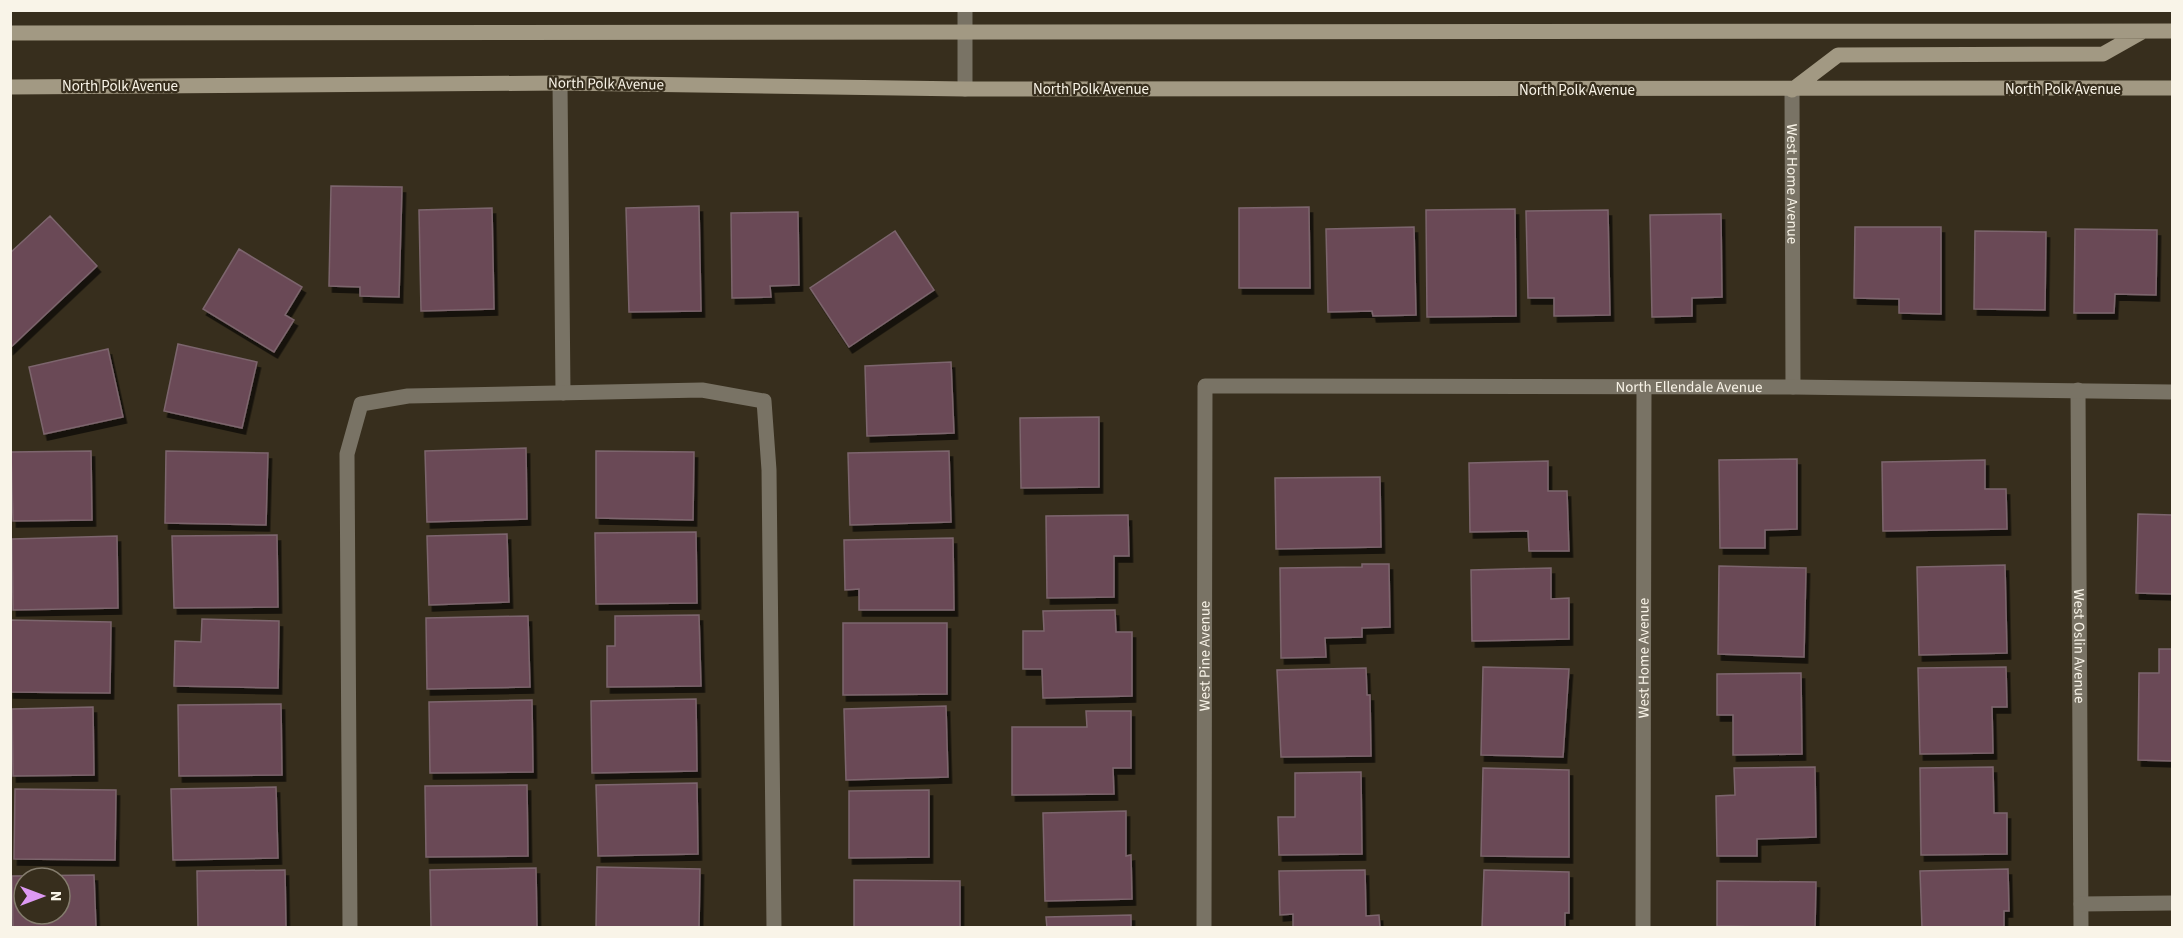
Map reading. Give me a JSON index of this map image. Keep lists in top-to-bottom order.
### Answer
{
  "streets": {
    "main road": ["North Polk Avenue"],
    "street": [
      "West Home Avenue",
      "North Ellendale Avenue",
      "West Oslin Avenue",
      "West Pine Avenue"
    ]
  },
  "crossings": [
    ["North Polk Avenue", "West Home Avenue"],
    ["West Home Avenue", "North Ellendale Avenue"],
    ["North Ellendale Avenue", "West Oslin Avenue"],
    ["North Ellendale Avenue", "West Pine Avenue"]
  ],
  "north": "right"
}
